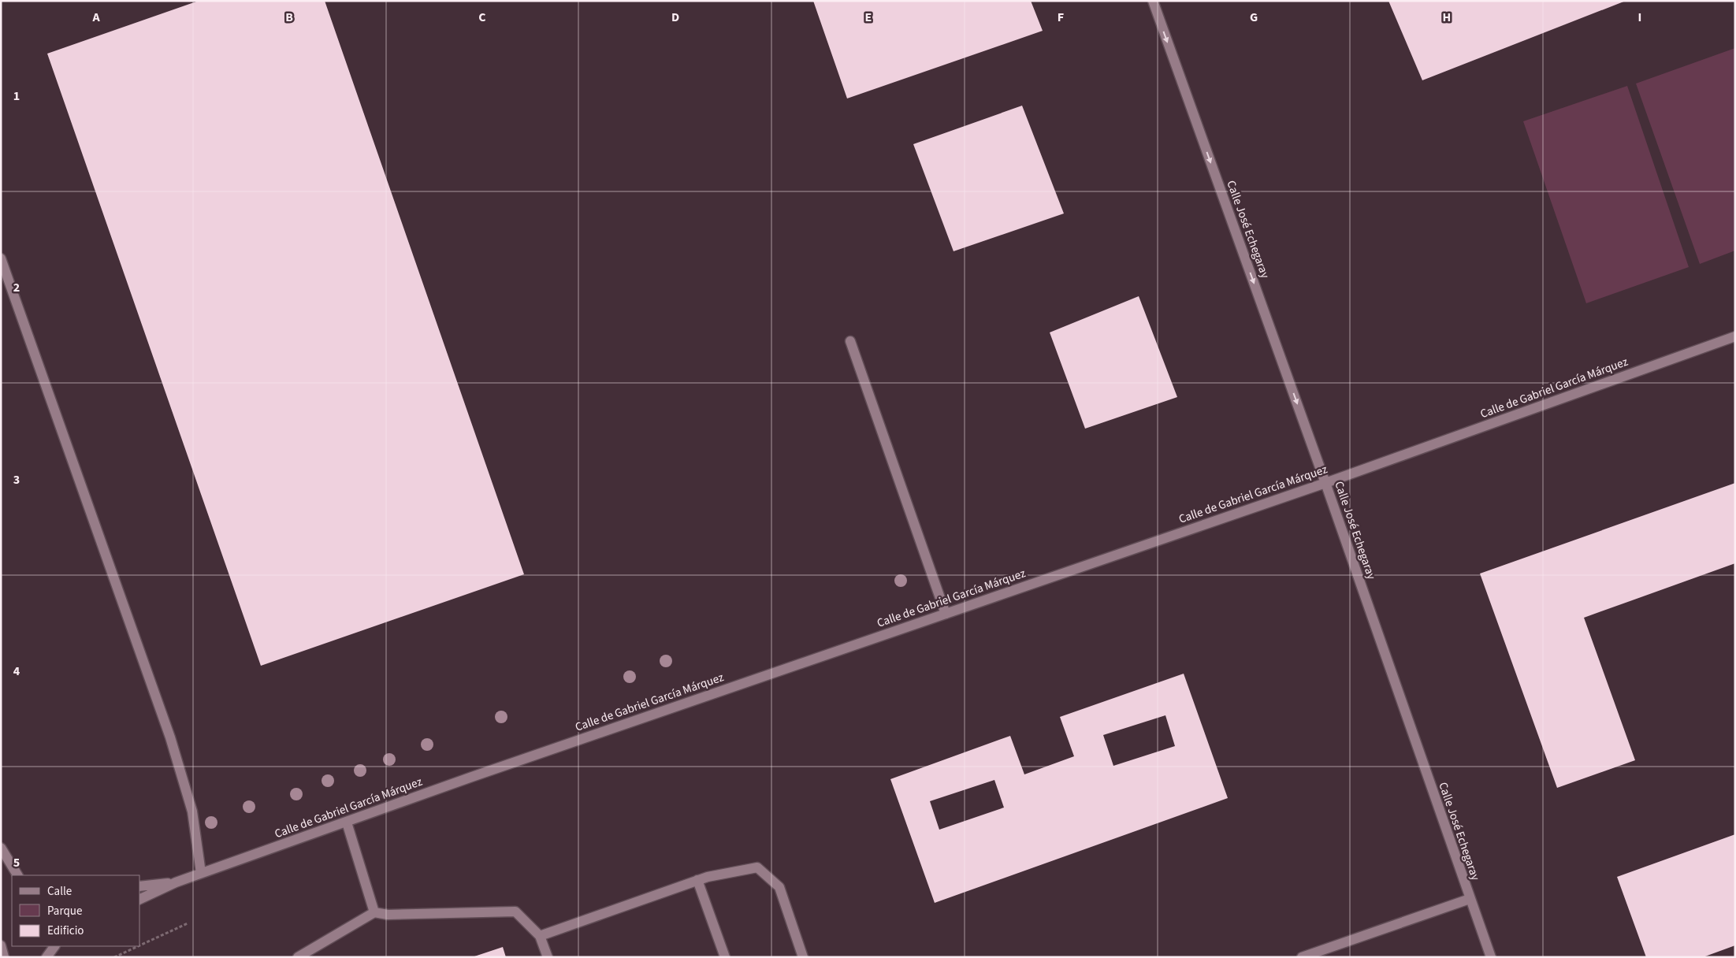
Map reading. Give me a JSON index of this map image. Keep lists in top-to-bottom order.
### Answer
{
  "streets": {
    "street": ["Calle José Echegaray", "Calle de Gabriel García Márquez"]
  },
  "crossings": [
    ["Calle José Echegaray", "Calle de Gabriel García Márquez"]
  ],
  "one_way": ["Calle José Echegaray"],
  "legend": ["Calle", "Parque", "Edificio"],
  "grid": {
    "columns": [
      "A",
      "B",
      "C",
      "D",
      "E",
      "F",
      "G",
      "H",
      "I"
    ],
    "rows": [
      "1",
      "2",
      "3",
      "4",
      "5"
    ]
  }
}
